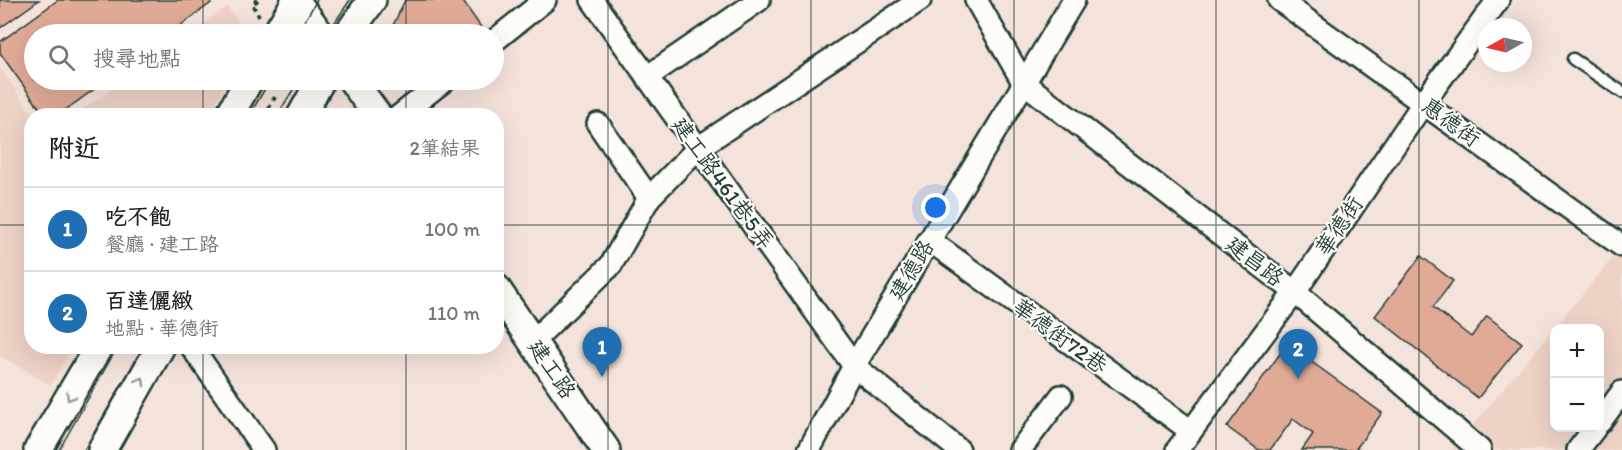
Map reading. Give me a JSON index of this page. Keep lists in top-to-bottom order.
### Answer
{
  "streets": {
    "street": [
      "惠德街",
      "建工路461巷5弄",
      "華德街",
      "建昌路",
      "建德路",
      "華德街72巷",
      "建工路"
    ]
  },
  "crossings": [
    ["惠德街", "華德街"],
    ["建工路461巷5弄", "建德路"],
    ["華德街", "建昌路"],
    ["華德街", "華德街72巷"],
    ["建昌路", "建德路"],
    ["建德路", "華德街72巷"]
  ],
  "north": "left",
  "page": {
    "search": "搜尋地點",
    "heading": ["附近", "2筆結果"],
    "list": [
      {
        "mark": "1",
        "name": "吃不飽",
        "note": "餐廳 · 建工路",
        "value": "100 m"
      },
      {
        "mark": "2",
        "name": "百達儷緻",
        "note": "地點 · 華德街",
        "value": "110 m"
      }
    ],
    "map_buttons": ["+", "−"],
    "pins": ["1", "2"]
  }
}
